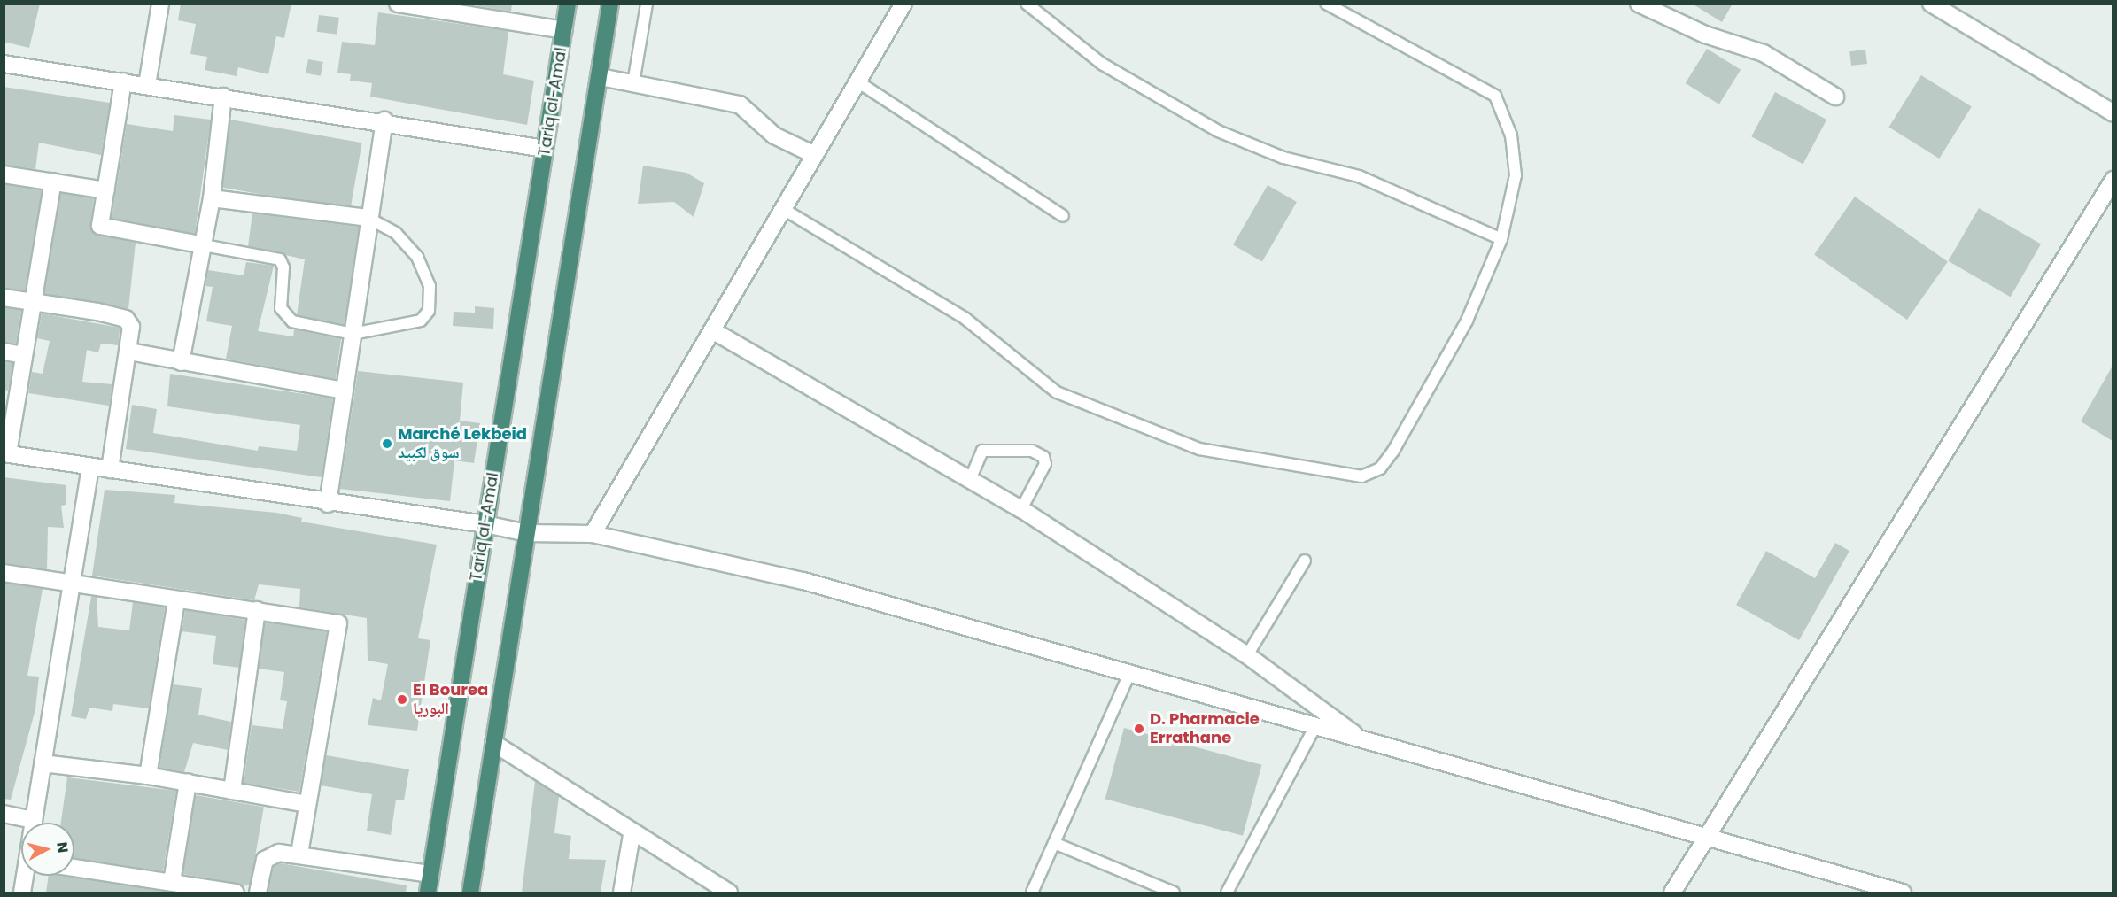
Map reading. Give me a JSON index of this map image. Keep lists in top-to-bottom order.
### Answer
{
  "streets": {
    "highway": ["Tariq al-Amal"]
  },
  "places": ["Marché Lekbeid سوق لكبيد", "El Bourea البوريا", "D. Pharmacie Errathane"],
  "north": "right"
}
